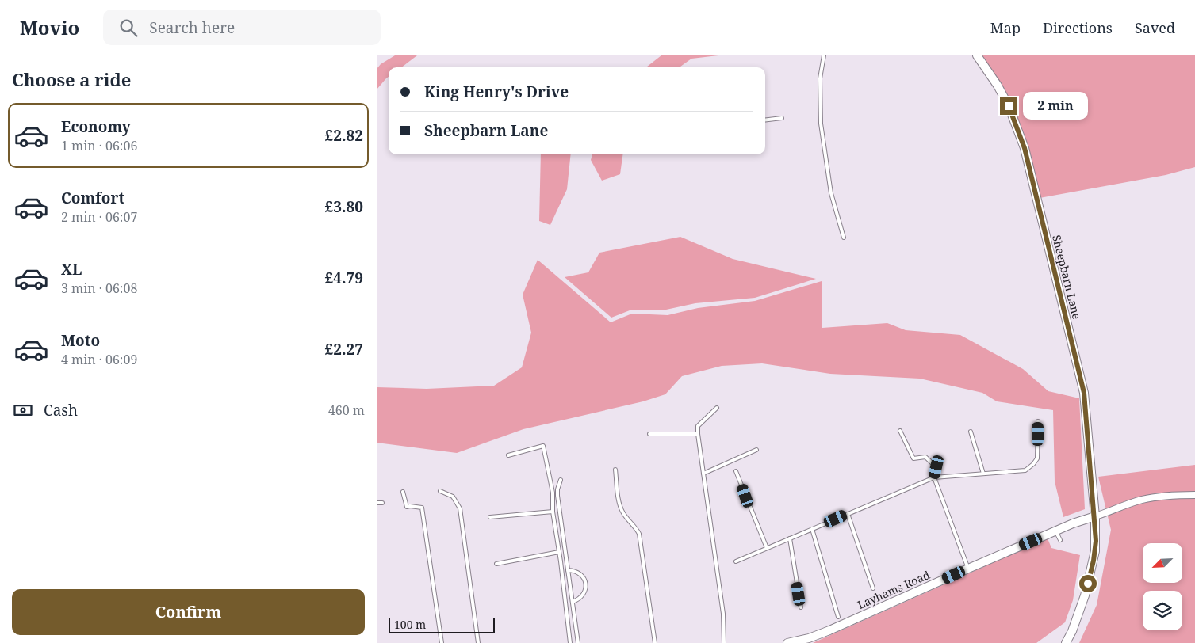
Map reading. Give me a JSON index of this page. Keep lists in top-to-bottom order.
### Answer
{
  "streets": {
    "street": ["Sheepbarn Lane", "Layhams Road"]
  },
  "crossings": [
    ["Sheepbarn Lane", "Layhams Road"]
  ],
  "scale_bar": "100 m",
  "north": "bottom left",
  "page": {
    "header": "Movio",
    "search": "Search here",
    "nav": ["Map", "Directions", "Saved"],
    "heading": "Choose a ride",
    "banner": ["King Henry's Drive", "Sheepbarn Lane"],
    "bubble": "2 min",
    "list": [
      {
        "name": "Economy",
        "note": "1 min · 06:06",
        "value": "£2.82"
      },
      {
        "name": "Comfort",
        "note": "2 min · 06:07",
        "value": "£3.80"
      },
      {
        "name": "XL",
        "note": "3 min · 06:08",
        "value": "£4.79"
      },
      {
        "name": "Moto",
        "note": "4 min · 06:09",
        "value": "£2.27"
      }
    ],
    "pay": ["Cash", "460 m"],
    "buttons": "Confirm",
    "scale": "100 m"
  }
}
